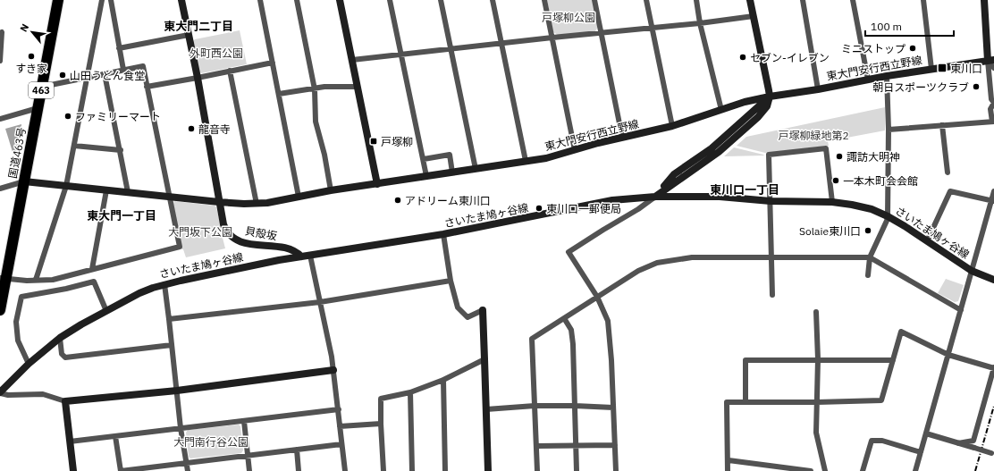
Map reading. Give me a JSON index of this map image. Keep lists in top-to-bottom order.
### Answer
{
  "streets": {
    "highway": ["463", "国道463号"],
    "main road": ["東大門安行西立野線", "さいたま鳩ヶ谷線", "貝殻坂"]
  },
  "crossings": [
    ["東大門安行西立野線", "国道463号"],
    ["東大門安行西立野線", "貝殻坂"],
    ["さいたま鳩ヶ谷線", "貝殻坂"]
  ],
  "districts": ["東大門二丁目", "東川口一丁目", "東大門一丁目"],
  "parks": [
    "戸塚柳公園",
    "外町西公園",
    "戸塚柳緑地第2",
    "大門坂下公園",
    "大門南行谷公園"
  ],
  "places": {
    "other": [
      "ミニストップ",
      "すき家",
      "セブン-イレブン",
      "山田うどん食堂",
      "朝日スポーツクラブ",
      "ファミリーマート",
      "龍音寺",
      "諏訪大明神",
      "一本木町会会館",
      "アドリーム東川口",
      "東川口一郵便局",
      "Solaie東川口"
    ],
    "transit": ["東川口", "戸塚柳"]
  },
  "scale_bar": "100 m",
  "north": "top left"
}
